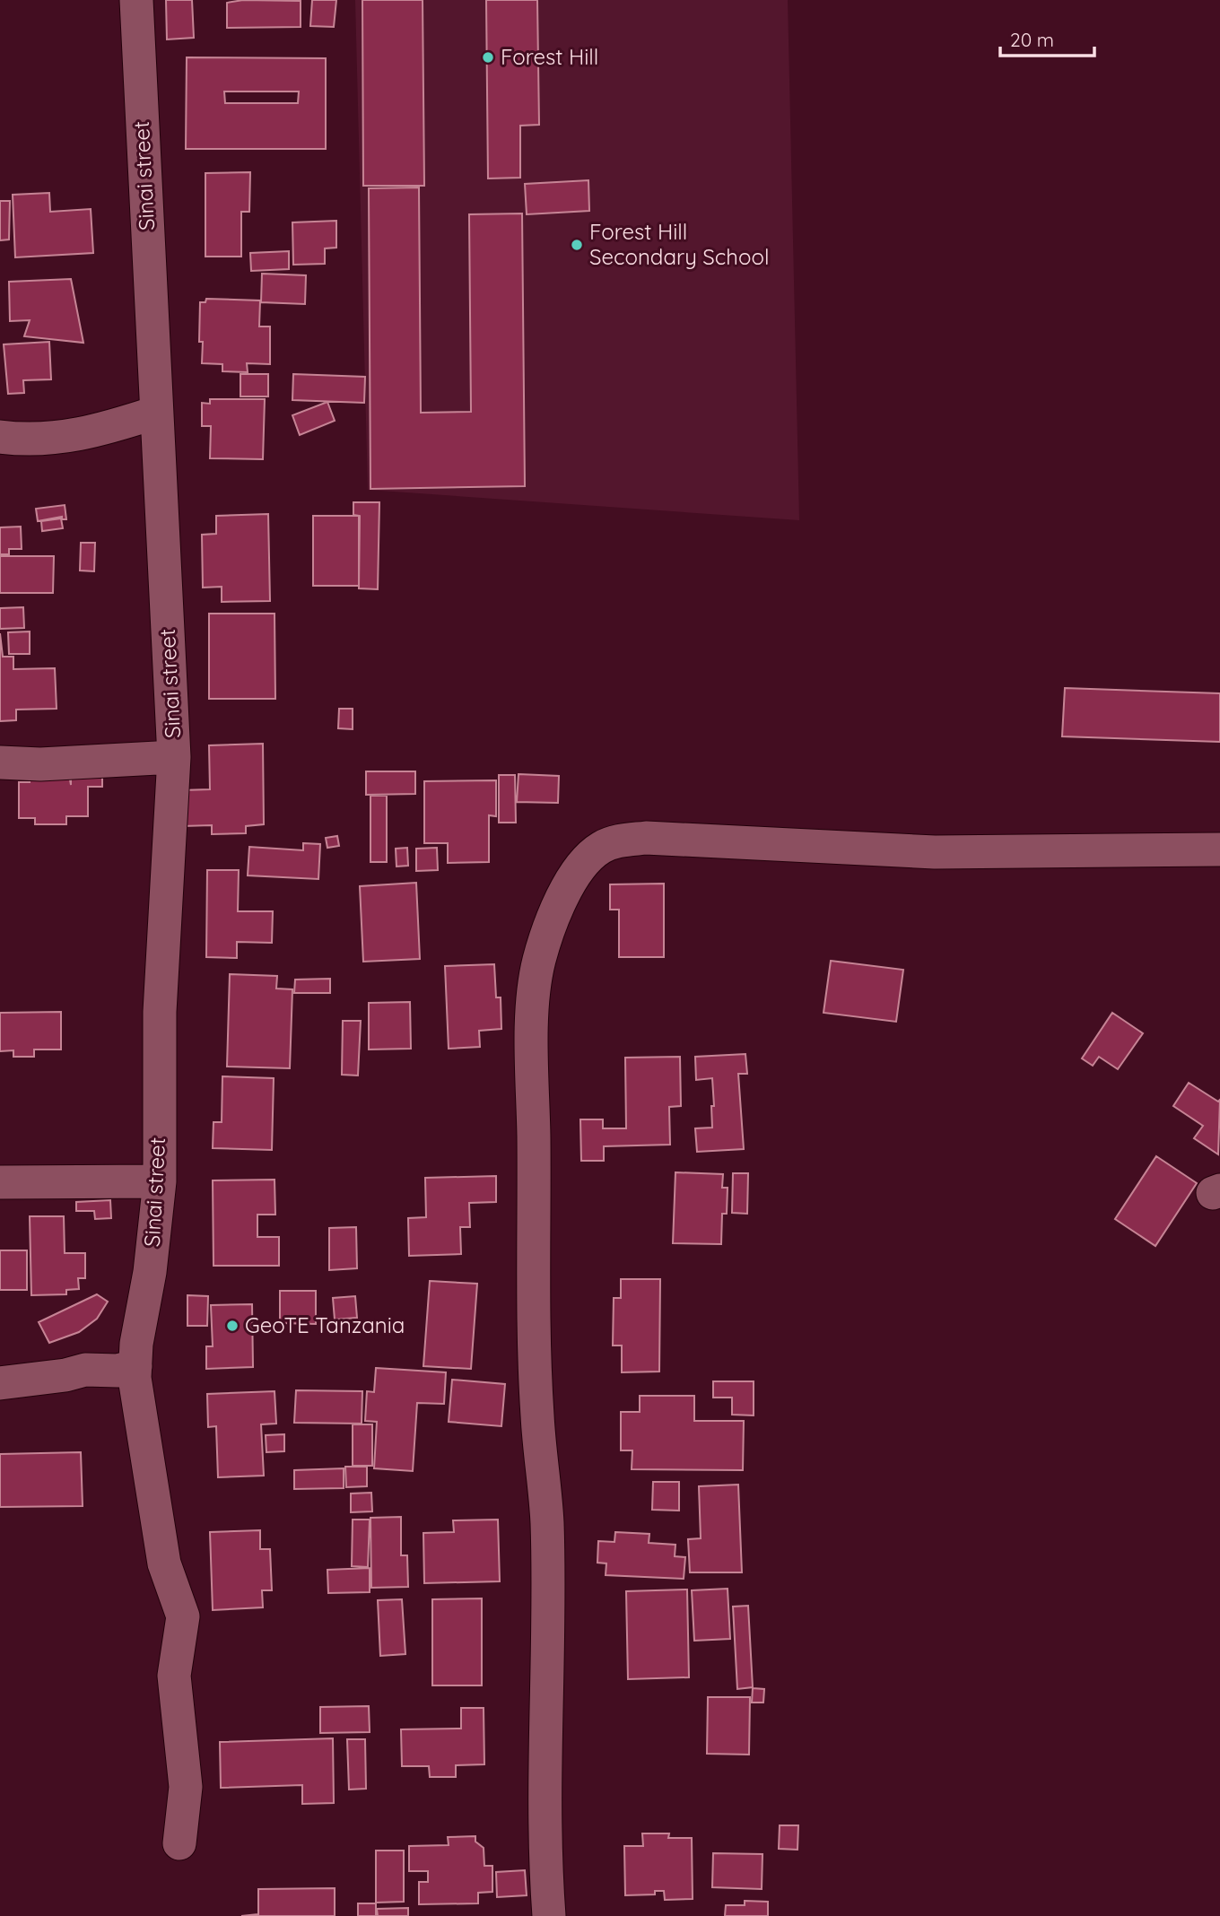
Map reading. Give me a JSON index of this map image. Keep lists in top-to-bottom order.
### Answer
{
  "streets": {
    "street": ["Sinai street"]
  },
  "places": ["Forest Hill", "Forest Hill Secondary School", "GeoTE Tanzania"],
  "scale_bar": "20 m"
}
